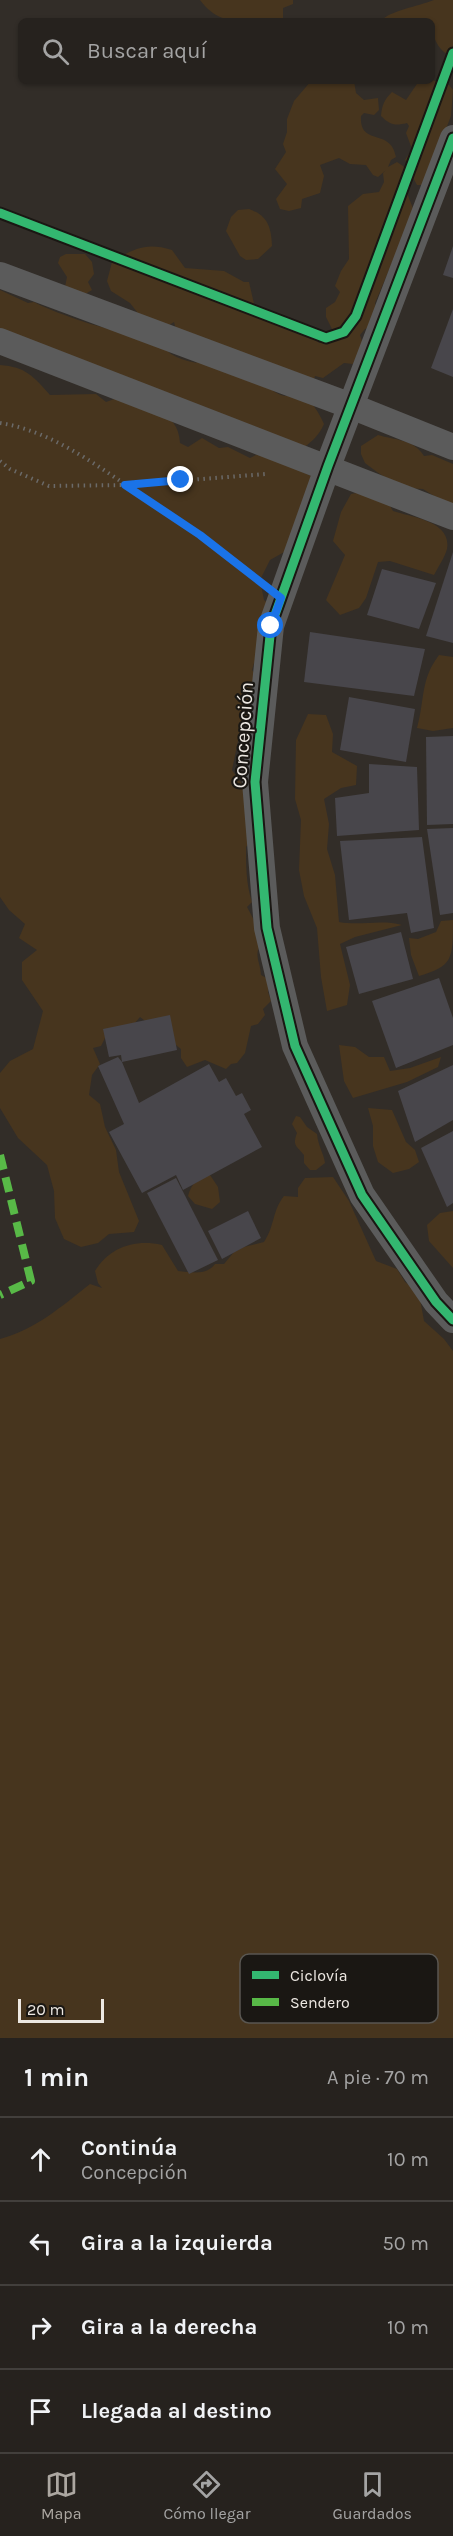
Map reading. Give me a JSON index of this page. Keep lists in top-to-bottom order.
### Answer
{
  "streets": {
    "street": ["Concepción"]
  },
  "legend": ["Ciclovía", "Sendero"],
  "scale_bar": "20 m",
  "page": {
    "search": "Buscar aquí",
    "scale": "20 m",
    "heading": ["1 min", "A pie · 70 m"],
    "list": [
      ["Continúa", "Concepción", "10 m"],
      ["Gira a la izquierda", "50 m"],
      ["Gira a la derecha", "10 m"],
      "Llegada al destino"
    ],
    "nav": ["Mapa", "Cómo llegar", "Guardados"]
  }
}
